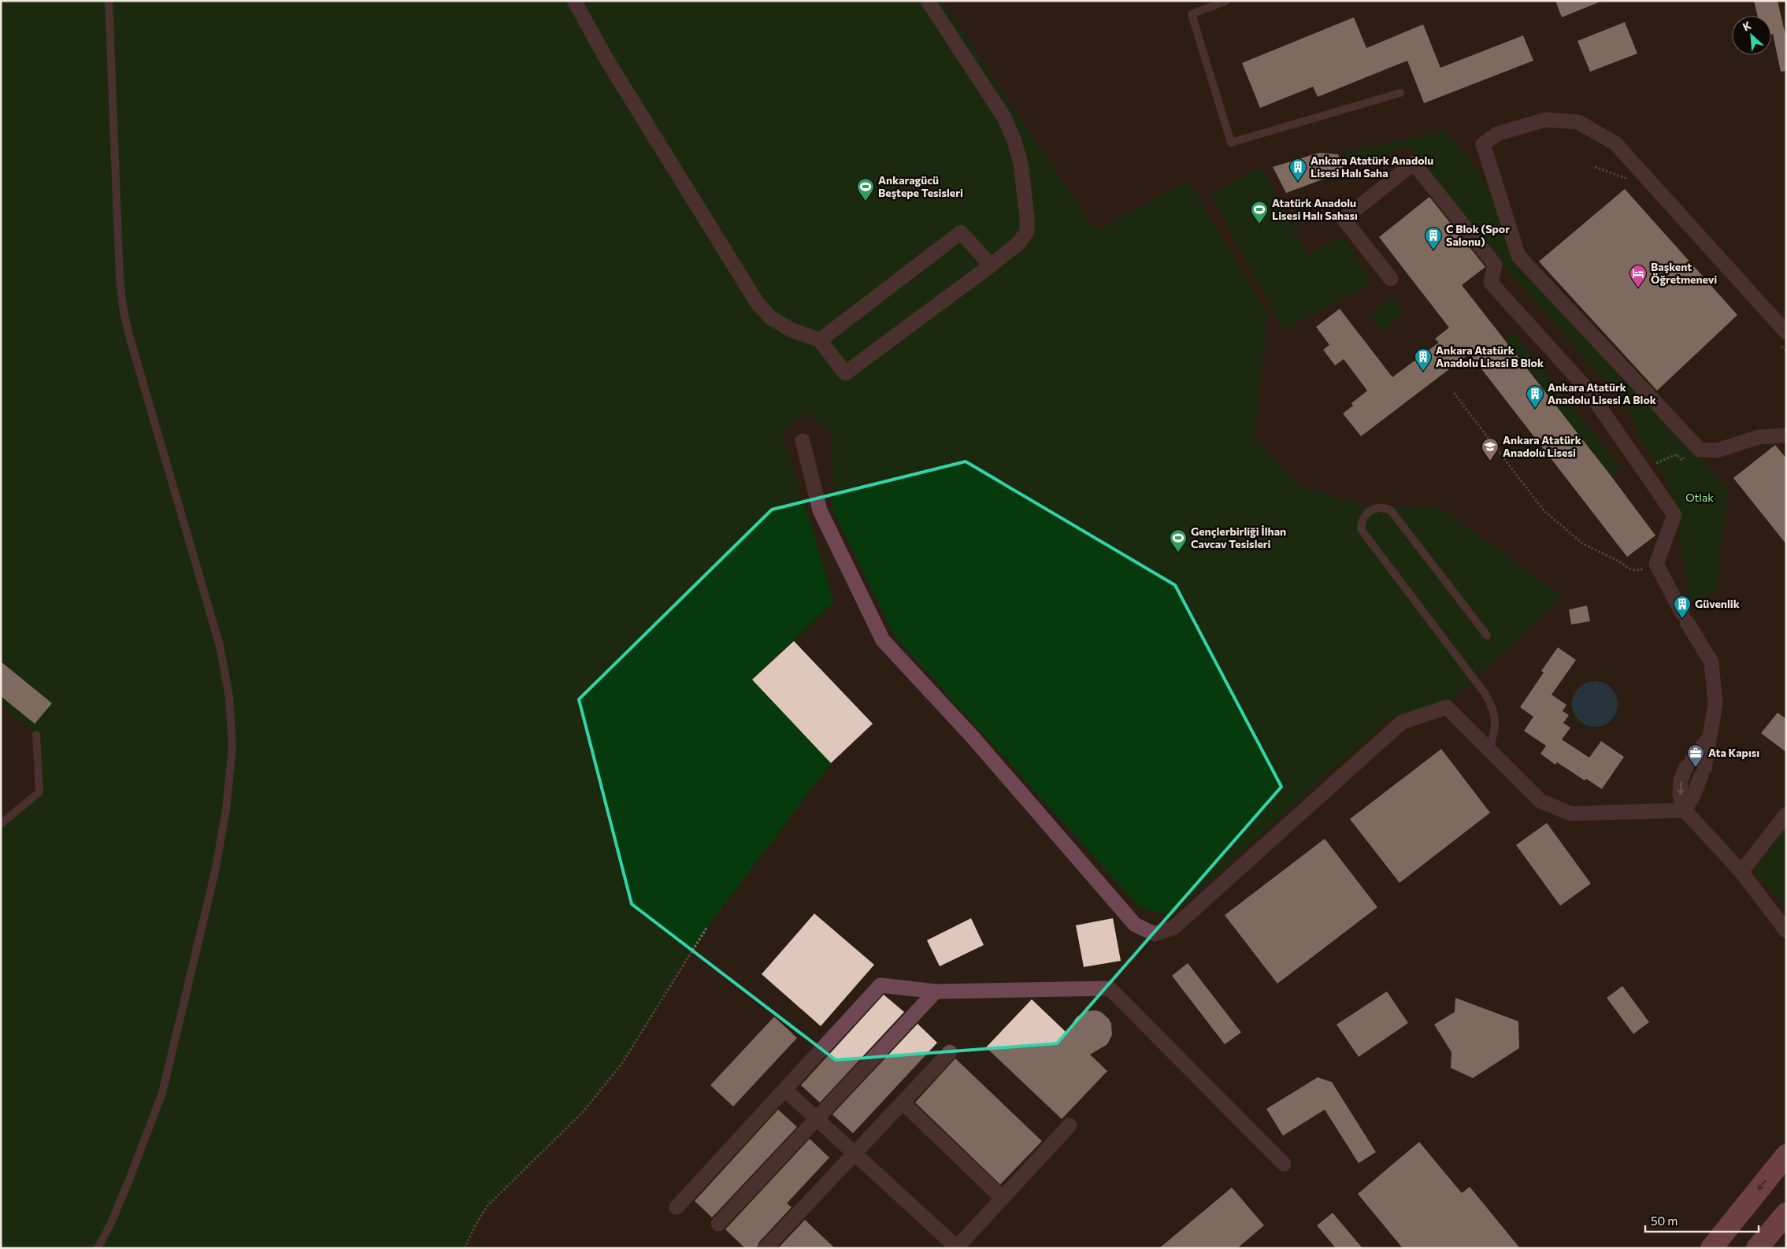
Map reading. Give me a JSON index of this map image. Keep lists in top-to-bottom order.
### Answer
{
  "parks": ["Otlak"],
  "places": {
    "building": [
      "Ankara Atatürk Anadolu Lisesi Halı Saha",
      "C Blok (Spor Salonu)",
      "Ankara Atatürk Anadolu Lisesi B Blok",
      "Ankara Atatürk Anadolu Lisesi A Blok",
      "Güvenlik"
    ],
    "sports": ["Ankaragücü Beştepe Tesisleri", "Atatürk Anadolu Lisesi Halı Sahası", "Gençlerbirliği İlhan Cavcav Tesisleri"],
    "hotel": ["Başkent Öğretmenevi"],
    "school or university": ["Ankara Atatürk Anadolu Lisesi"],
    "office": ["Ata Kapısı"]
  },
  "scale_bar": "50 m",
  "north": "top left"
}
